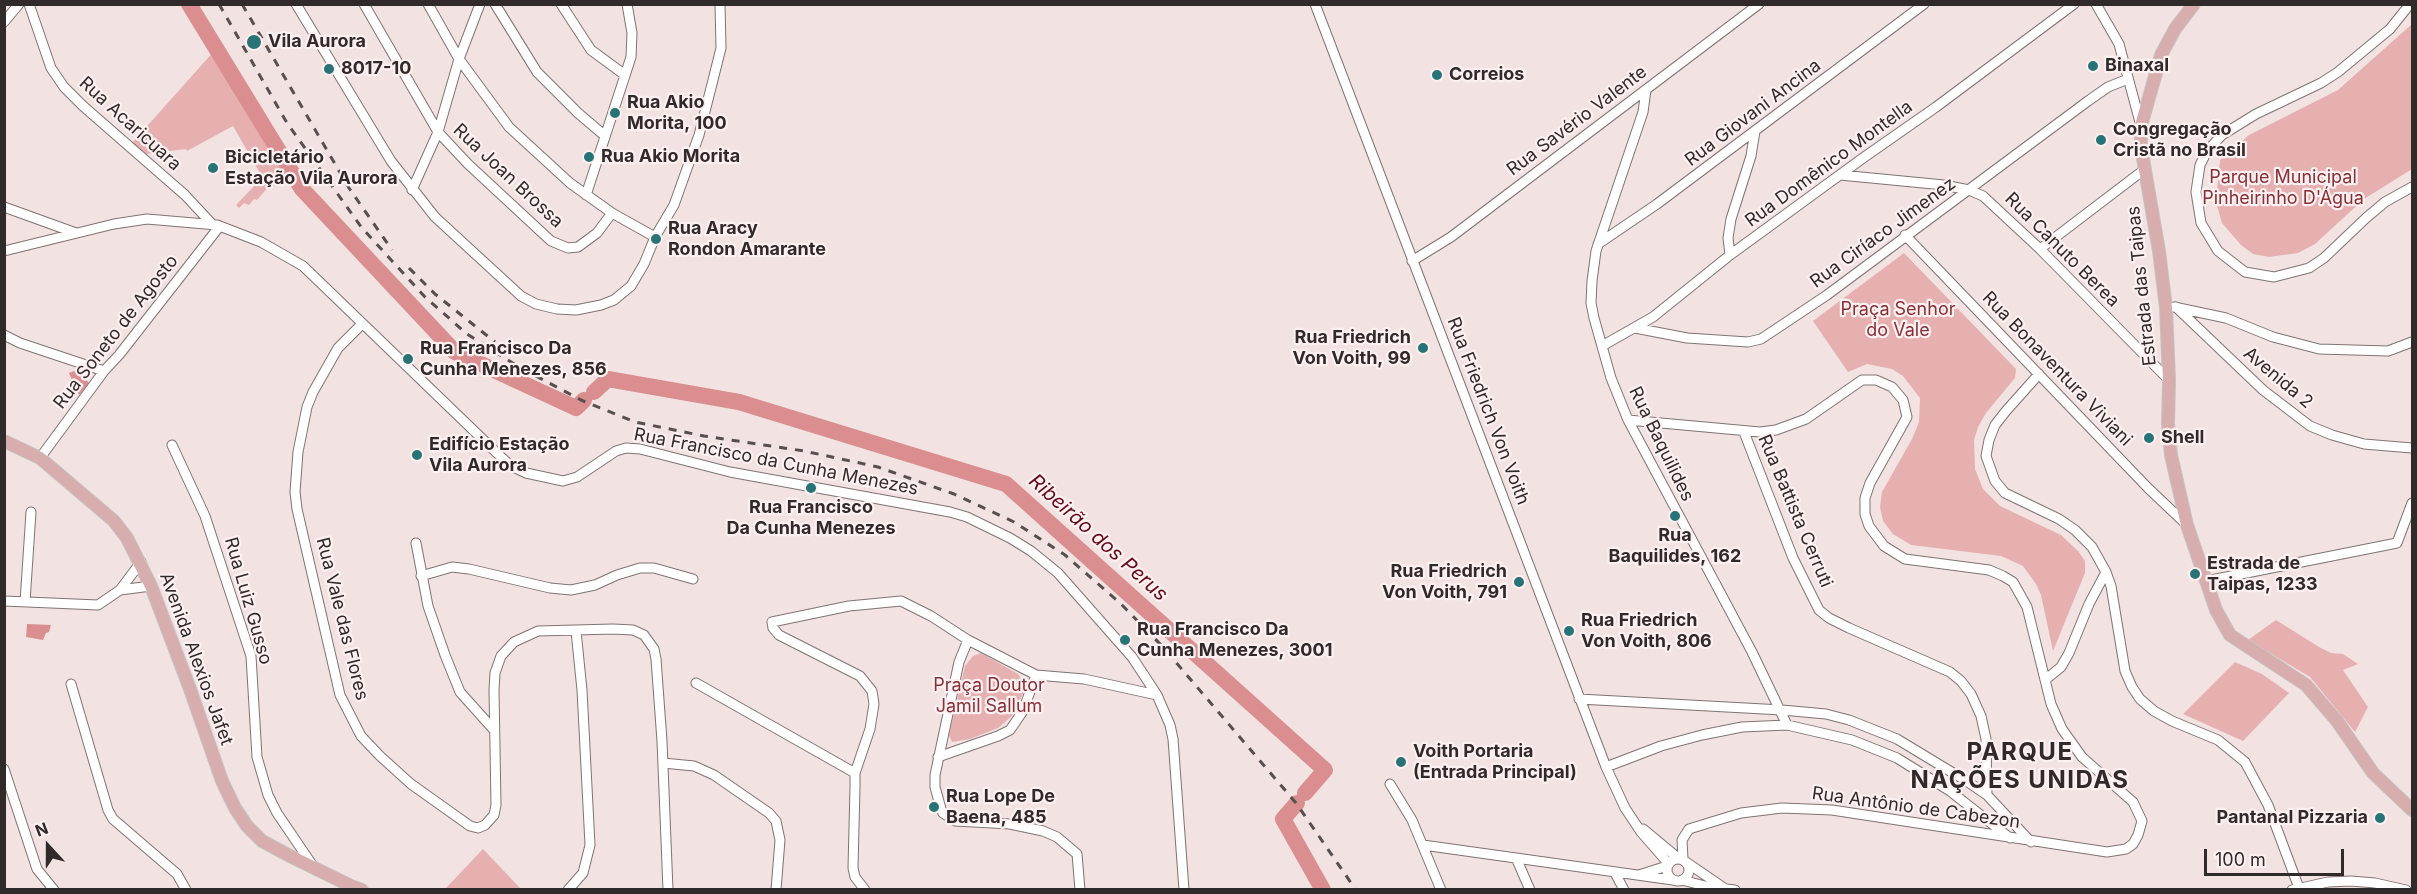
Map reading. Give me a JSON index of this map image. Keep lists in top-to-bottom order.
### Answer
{
  "streets": {
    "main road": ["Estrada das Taipas", "Avenida Alexios Jafet"],
    "street": [
      "Rua Giovani Ancina",
      "Rua Savério Valente",
      "Rua Acaricuara",
      "Rua Domênico Montella",
      "Rua Joan Brossa",
      "Rua Ciríaco Jimenez",
      "Rua Canuto Berea",
      "Rua Soneto de Agosto",
      "Rua Bonaventura Viviani",
      "Avenida 2",
      "Rua Friedrich Von Voith",
      "Rua Baquilides",
      "Rua Francisco da Cunha Menezes",
      "Rua Battista Cerruti",
      "Rua Luiz Gusso",
      "Rua Vale das Flores",
      "Rua Antônio de Cabezon"
    ]
  },
  "crossings": [
    ["Rua Giovani Ancina", "Rua Baquilides"],
    ["Rua Savério Valente", "Rua Friedrich Von Voith"],
    ["Rua Savério Valente", "Rua Baquilides"],
    ["Rua Acaricuara", "Rua Soneto de Agosto"],
    ["Rua Acaricuara", "Rua Francisco da Cunha Menezes"],
    ["Rua Domênico Montella", "Rua Ciríaco Jimenez"],
    ["Rua Domênico Montella", "Rua Canuto Berea"],
    ["Rua Domênico Montella", "Rua Baquilides"],
    ["Rua Ciríaco Jimenez", "Rua Canuto Berea"],
    ["Rua Ciríaco Jimenez", "Rua Bonaventura Viviani"],
    ["Rua Canuto Berea", "Estrada das Taipas"],
    ["Estrada das Taipas", "Rua Bonaventura Viviani"],
    ["Estrada das Taipas", "Avenida 2"],
    ["Rua Soneto de Agosto", "Rua Francisco da Cunha Menezes"],
    ["Rua Soneto de Agosto", "Avenida Alexios Jafet"],
    ["Rua Friedrich Von Voith", "Rua Antônio de Cabezon"],
    ["Rua Baquilides", "Rua Antônio de Cabezon"],
    ["Rua Francisco da Cunha Menezes", "Rua Vale das Flores"],
    ["Rua Battista Cerruti", "Rua Antônio de Cabezon"],
    ["Rua Luiz Gusso", "Avenida Alexios Jafet"]
  ],
  "districts": ["PARQUE NAÇÕES UNIDAS"],
  "water": ["Ribeirão dos Perus"],
  "parks": ["Parque Municipal Pinheirinho D'Água", "Praça Senhor do Vale", "Praça Doutor Jamil Sallum"],
  "places": [
    "Vila Aurora",
    "Binaxal",
    "8017-10",
    "Correios",
    "Rua Akio Morita, 100",
    "Congregação Cristã no Brasil",
    "Rua Akio Morita",
    "Bicicletário Estação Vila Aurora",
    "Rua Aracy Rondon Amarante",
    "Rua Friedrich Von Voith, 99",
    "Rua Francisco Da Cunha Menezes, 856",
    "Shell",
    "Edifício Estação Vila Aurora",
    "Rua Francisco Da Cunha Menezes",
    "Rua Baquilides, 162",
    "Estrada de Taipas, 1233",
    "Rua Friedrich Von Voith, 791",
    "Rua Friedrich Von Voith, 806",
    "Rua Francisco Da Cunha Menezes, 3001",
    "Voith Portaria (Entrada Principal)",
    "Rua Lope De Baena, 485",
    "Pantanal Pizzaria"
  ],
  "scale_bar": "100 m",
  "north": "top"
}
